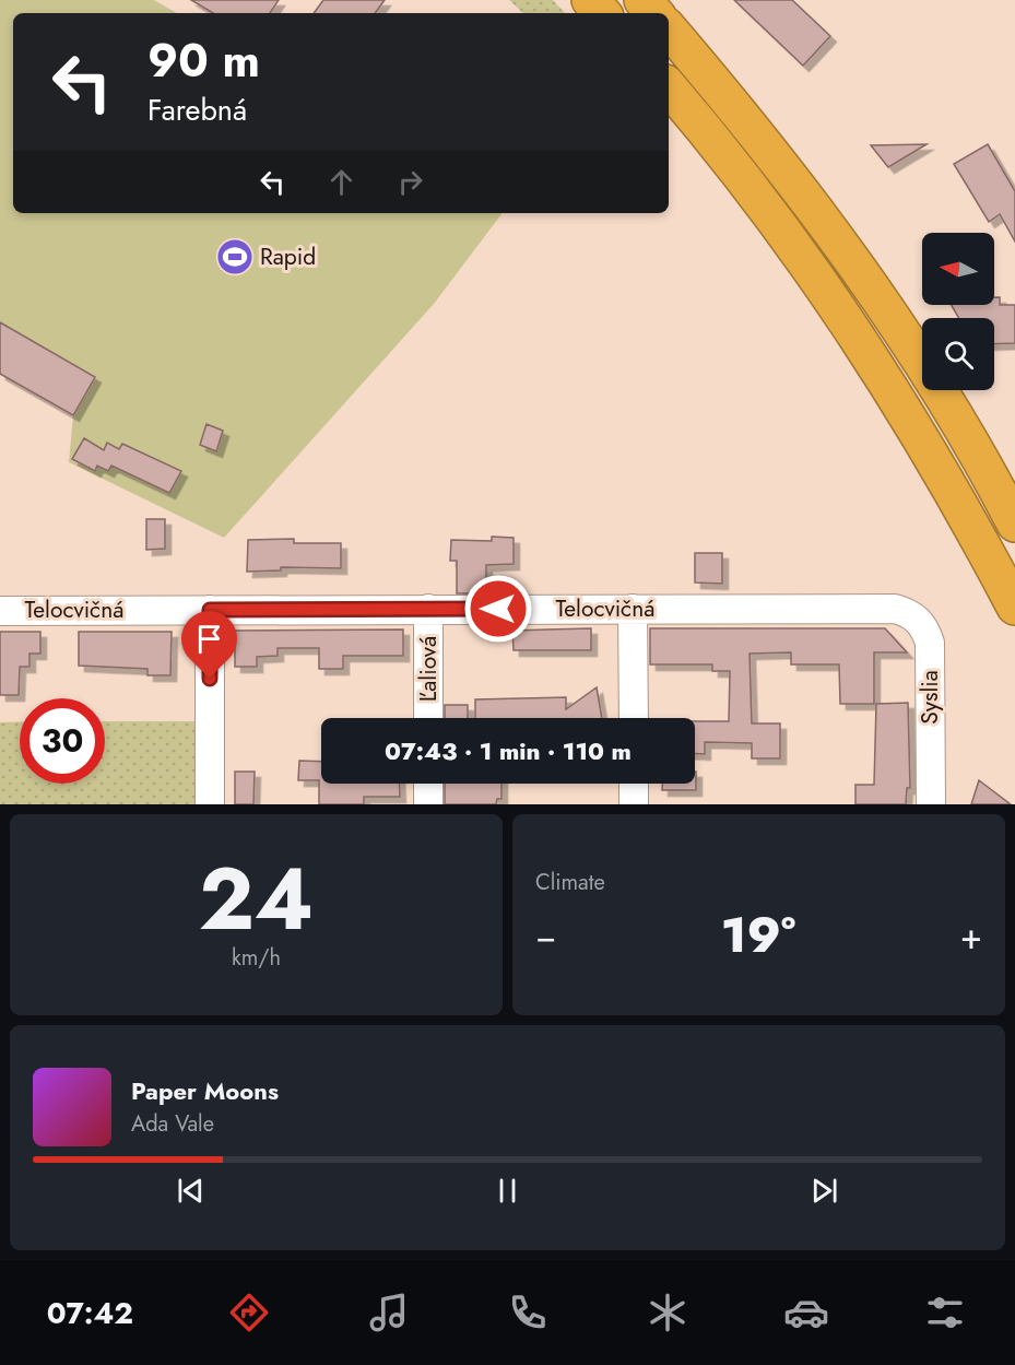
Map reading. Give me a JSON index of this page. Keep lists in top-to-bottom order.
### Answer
{
  "streets": {
    "street": ["Telocvičná", "Ľaliová", "Syslia"]
  },
  "crossings": [
    ["Telocvičná", "Ľaliová"],
    ["Telocvičná", "Syslia"]
  ],
  "places": {
    "sports": ["Rapid"]
  },
  "north": "left",
  "page": {
    "turn": ["90 m", "Farebná"],
    "limit": "30",
    "trip": "07:43 · 1 min · 110 m",
    "tile": [
      ["24", "km/h"],
      "Climate"
    ],
    "heat": ["−", "19°", "+"],
    "song": ["Paper Moons", "Ada Vale"],
    "tabs": "07:42"
  }
}
